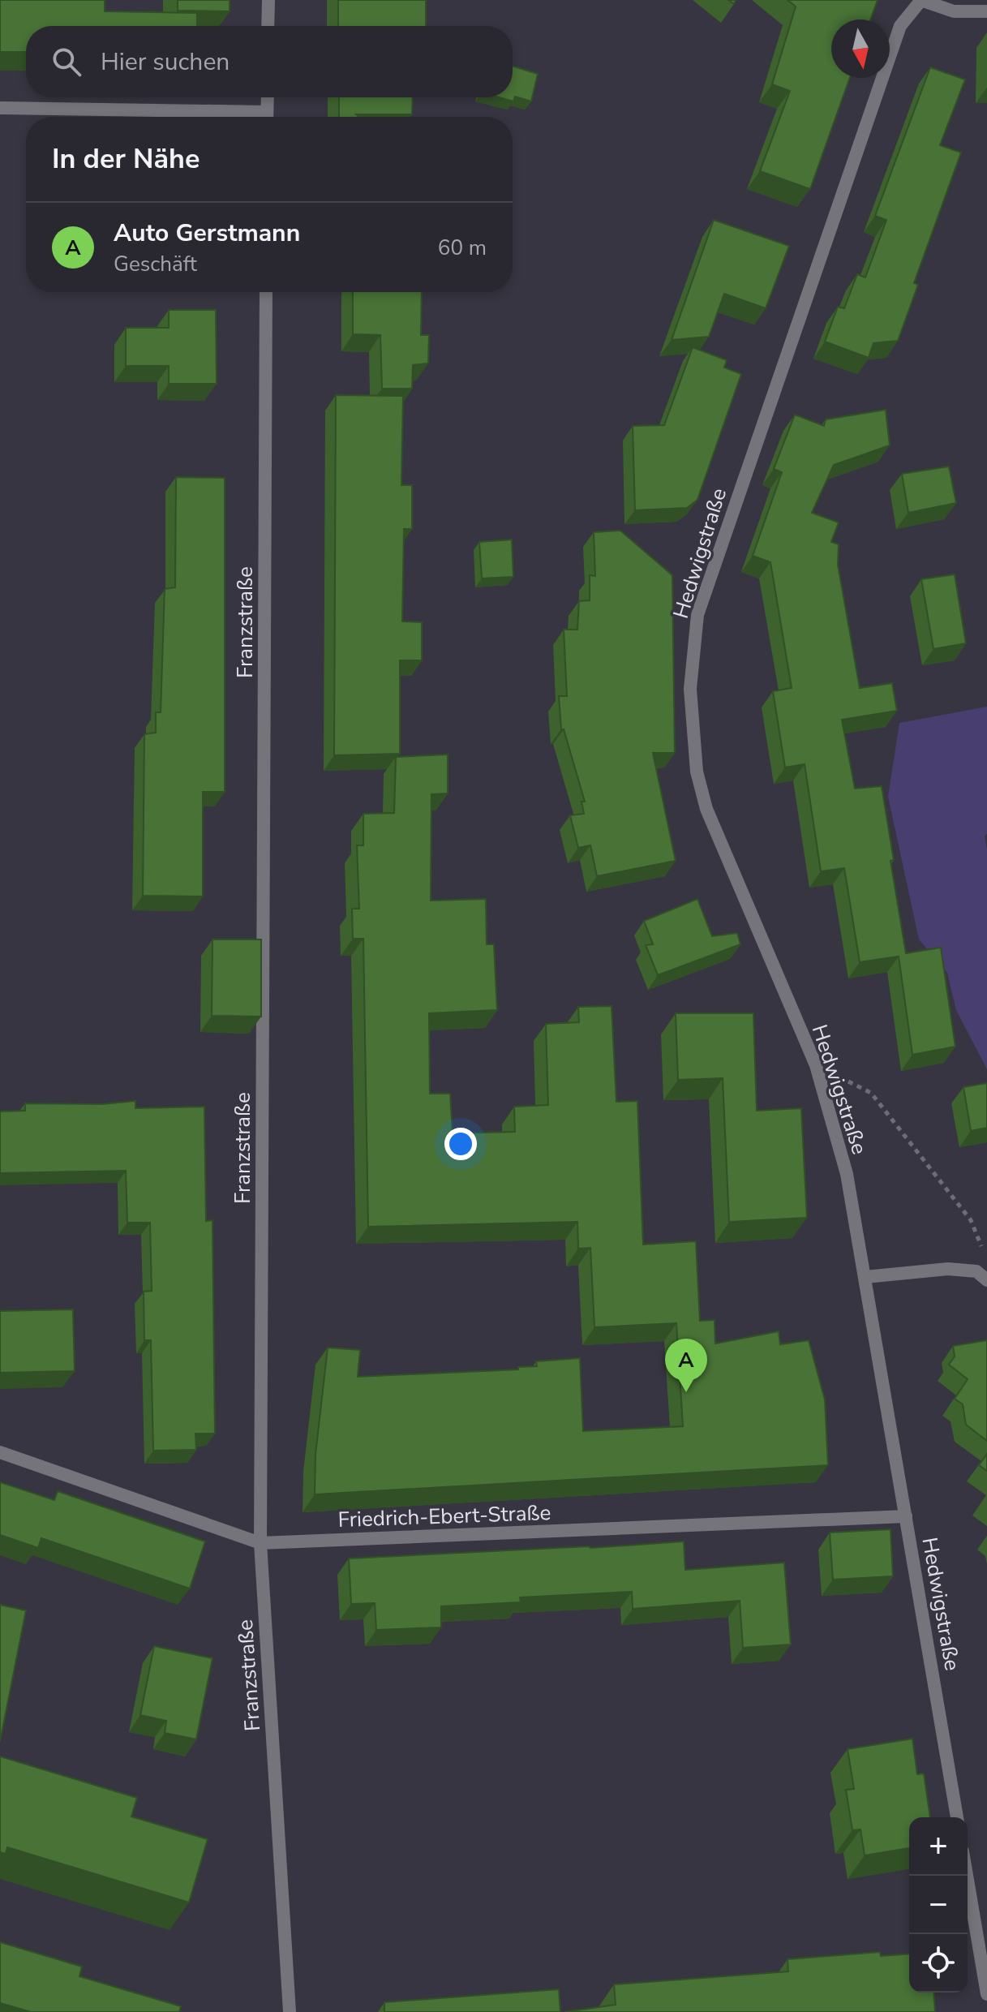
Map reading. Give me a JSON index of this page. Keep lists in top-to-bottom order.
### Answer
{
  "streets": {
    "street": ["Hedwigstraße", "Franzstraße", "Friedrich-Ebert-Straße"]
  },
  "crossings": [
    ["Hedwigstraße", "Friedrich-Ebert-Straße"],
    ["Franzstraße", "Friedrich-Ebert-Straße"]
  ],
  "north": "bottom",
  "page": {
    "search": "Hier suchen",
    "heading": "In der Nähe",
    "list": [
      {
        "mark": "A",
        "name": "Auto Gerstmann",
        "note": "Geschäft",
        "value": "60 m"
      }
    ],
    "pins": "A",
    "map_buttons": ["+", "−"]
  }
}
